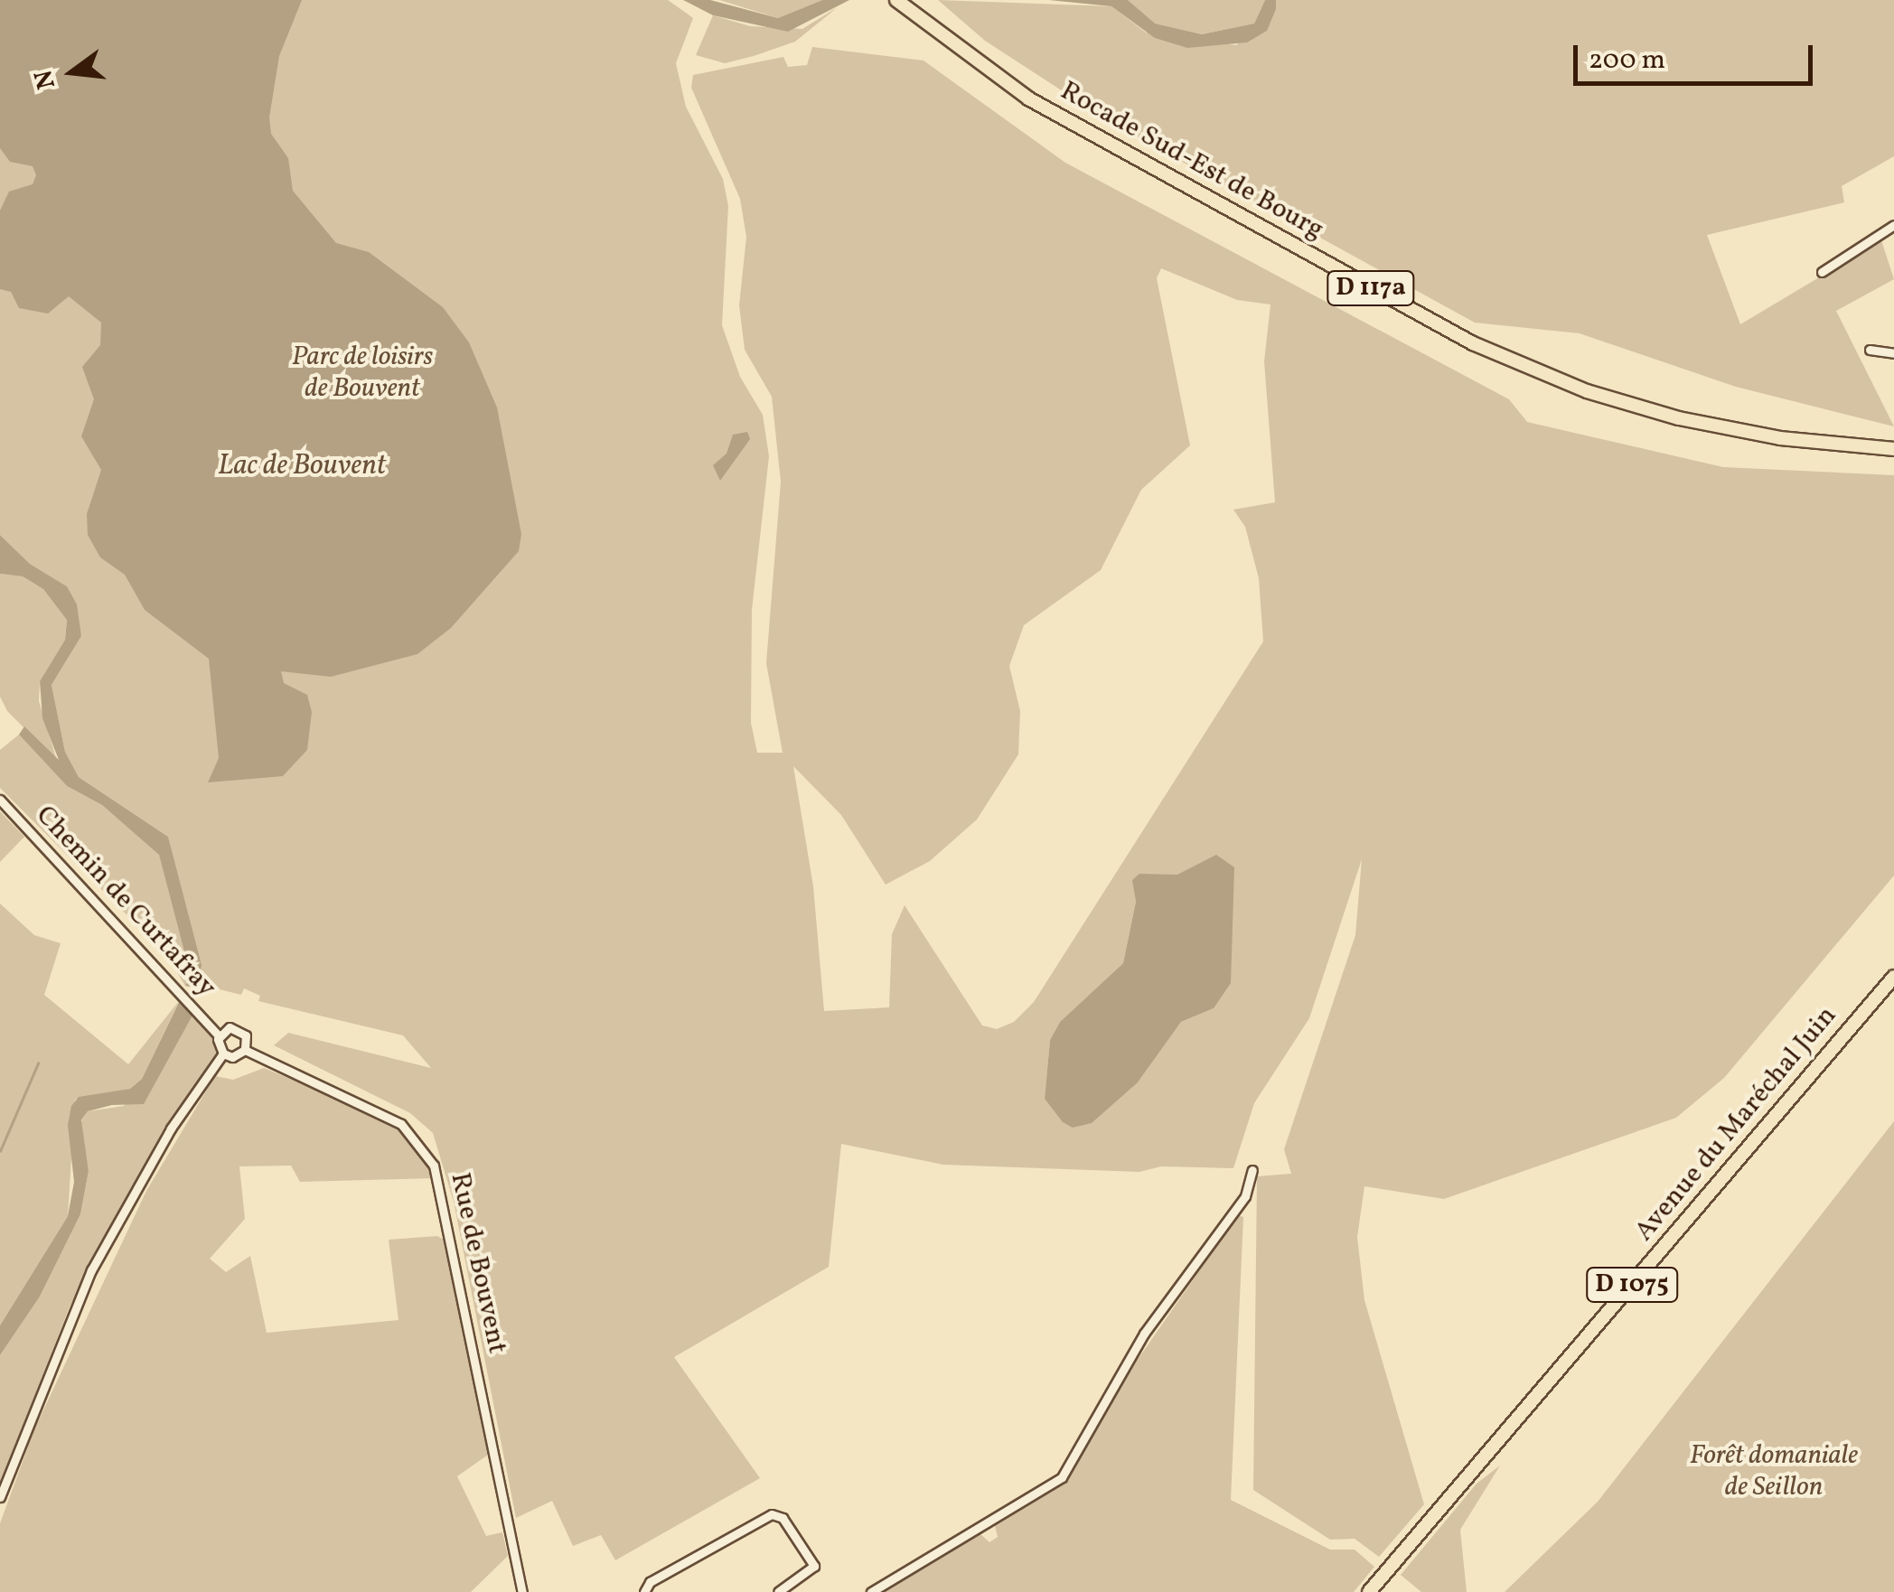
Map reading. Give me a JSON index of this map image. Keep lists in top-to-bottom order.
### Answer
{
  "streets": {
    "main road": [
      "Rocade Sud-Est de Bourg",
      "D 117a",
      "Avenue du Maréchal Juin",
      "D 1075"
    ],
    "street": ["Chemin de Curtafray", "Rue de Bouvent"]
  },
  "crossings": [
    ["Chemin de Curtafray", "Rue de Bouvent"]
  ],
  "water": ["Lac de Bouvent"],
  "parks": ["Parc de loisirs de Bouvent", "Forêt domaniale de Seillon"],
  "scale_bar": "200 m",
  "north": "left"
}
